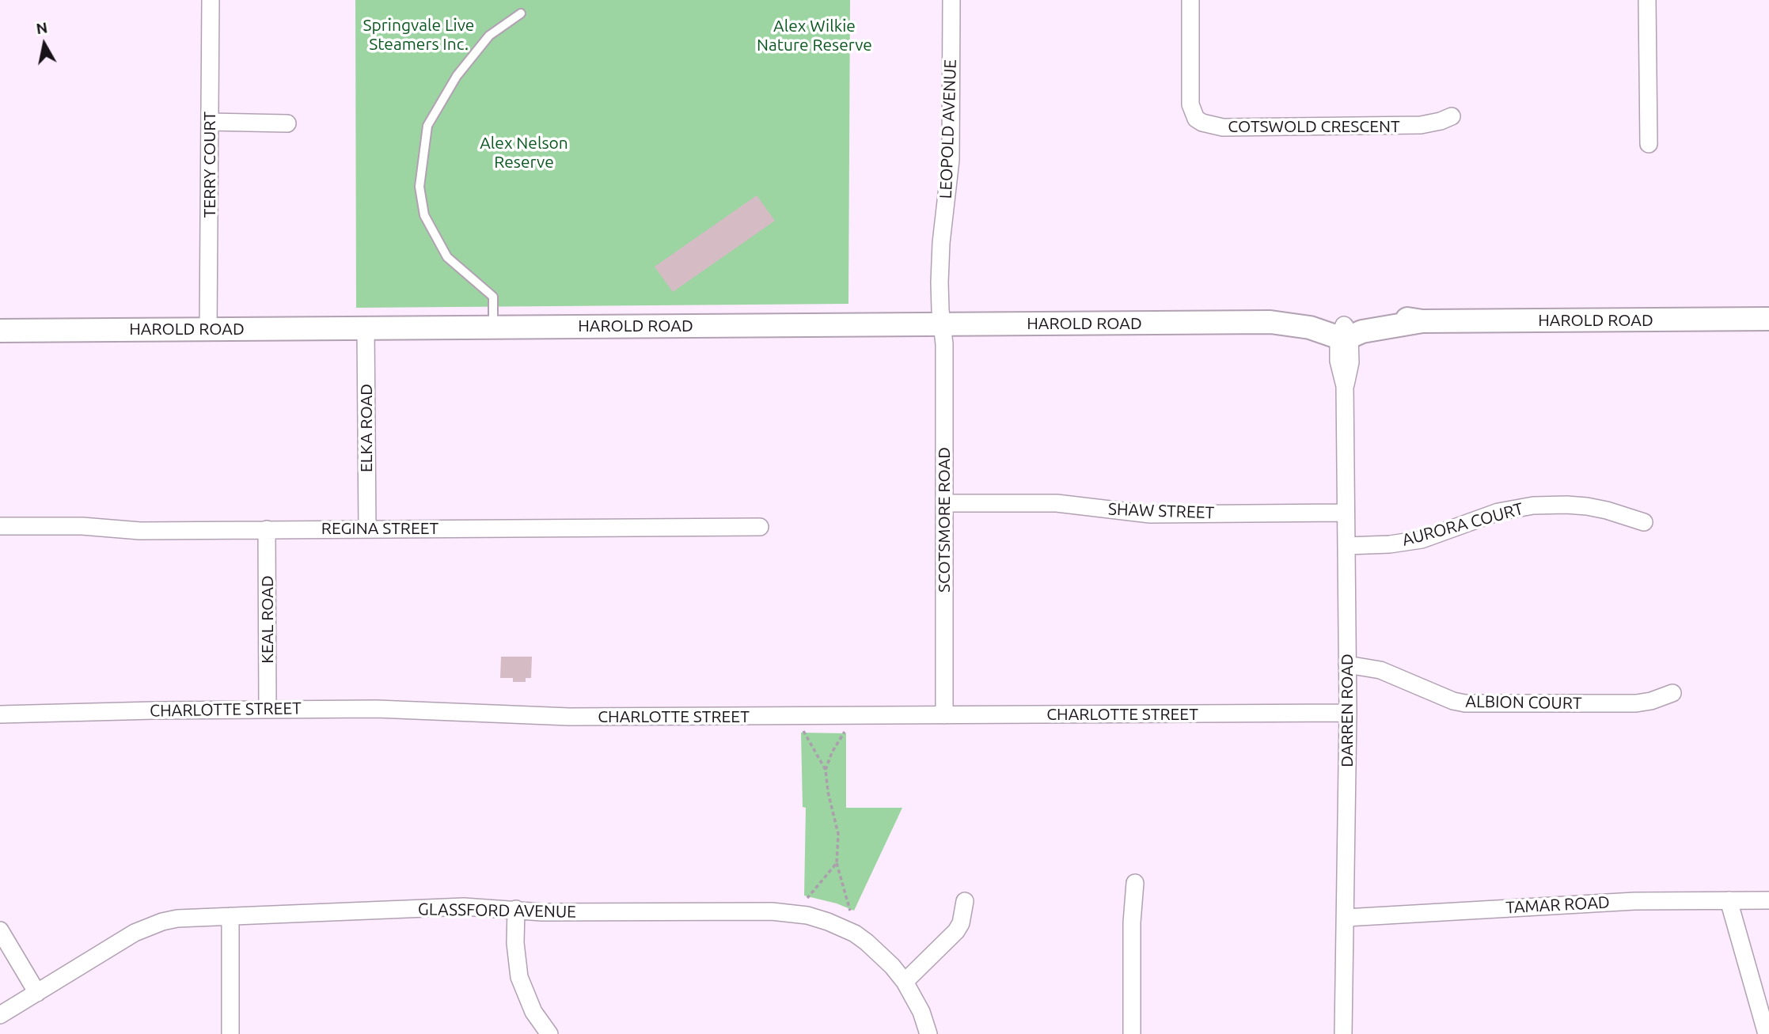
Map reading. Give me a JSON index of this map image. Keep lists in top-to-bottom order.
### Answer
{
  "streets": {
    "street": [
      "COTSWOLD CRESCENT",
      "LEOPOLD AVENUE",
      "TERRY COURT",
      "HAROLD ROAD",
      "ELKA ROAD",
      "SHAW STREET",
      "SCOTSMORE ROAD",
      "AURORA COURT",
      "REGINA STREET",
      "KEAL ROAD",
      "ALBION COURT",
      "CHARLOTTE STREET",
      "DARREN ROAD",
      "TAMAR ROAD",
      "GLASSFORD AVENUE"
    ]
  },
  "crossings": [
    ["LEOPOLD AVENUE", "HAROLD ROAD"],
    ["LEOPOLD AVENUE", "SCOTSMORE ROAD"],
    ["TERRY COURT", "HAROLD ROAD"],
    ["HAROLD ROAD", "ELKA ROAD"],
    ["HAROLD ROAD", "SCOTSMORE ROAD"],
    ["HAROLD ROAD", "DARREN ROAD"],
    ["ELKA ROAD", "REGINA STREET"],
    ["SHAW STREET", "SCOTSMORE ROAD"],
    ["SHAW STREET", "DARREN ROAD"],
    ["SCOTSMORE ROAD", "CHARLOTTE STREET"],
    ["AURORA COURT", "DARREN ROAD"],
    ["REGINA STREET", "KEAL ROAD"],
    ["KEAL ROAD", "CHARLOTTE STREET"],
    ["ALBION COURT", "DARREN ROAD"],
    ["CHARLOTTE STREET", "DARREN ROAD"],
    ["DARREN ROAD", "TAMAR ROAD"]
  ],
  "parks": ["Springvale Live Steamers Inc.", "Alex Wilkie Nature Reserve", "Alex Nelson Reserve"],
  "north": "top"
}
